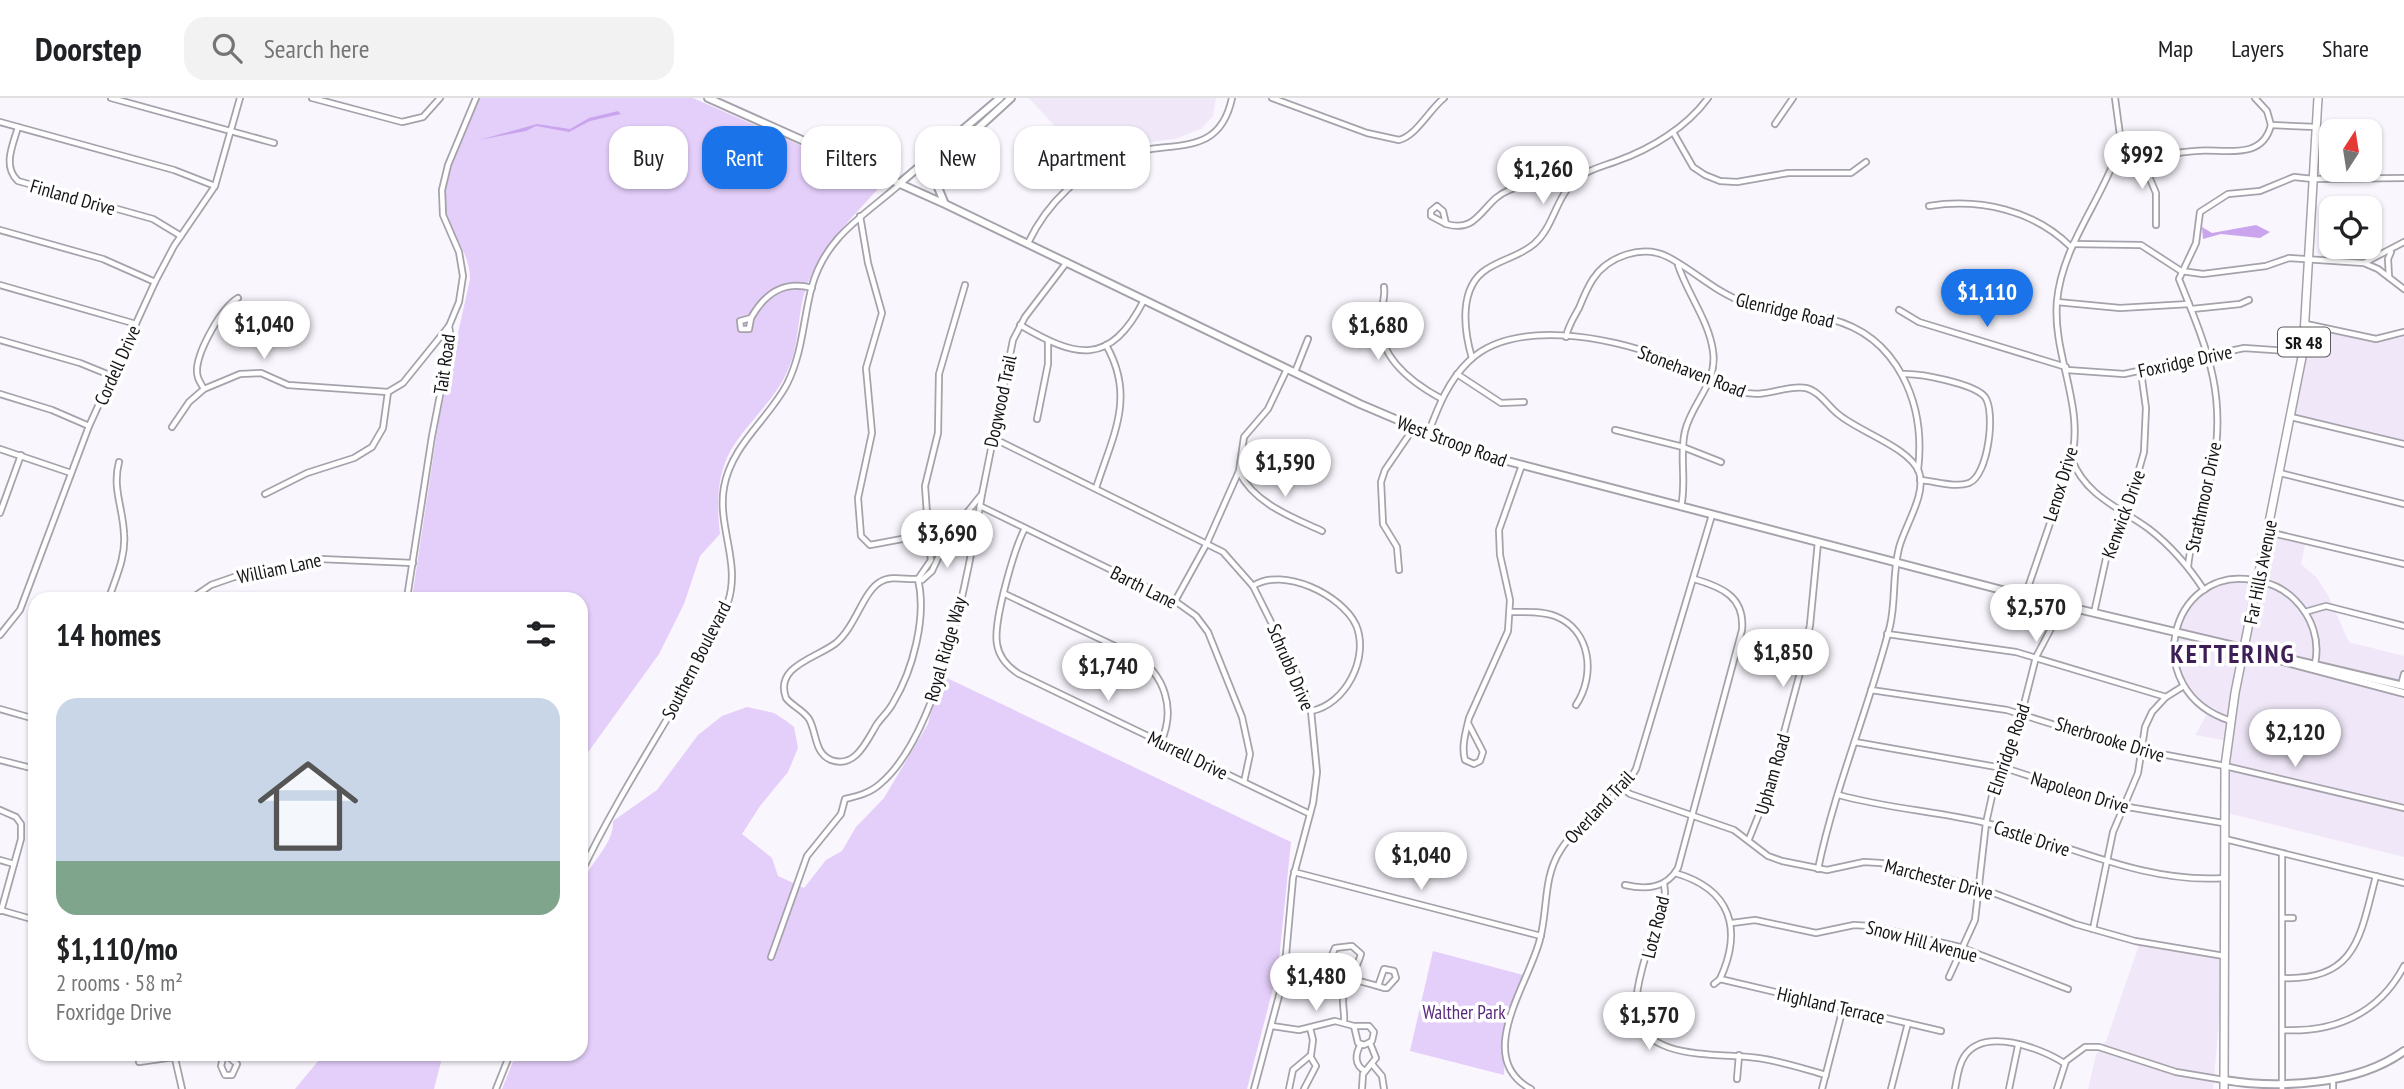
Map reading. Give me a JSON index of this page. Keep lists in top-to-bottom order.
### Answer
{
  "streets": {
    "main road": [
      "SR 48",
      "West Stroop Road",
      "Far Hills Avenue",
      "Southern Boulevard"
    ],
    "street": [
      "Finland Drive",
      "Glenridge Road",
      "Foxridge Drive",
      "Tait Road",
      "Cordell Drive",
      "Stonehaven Road",
      "Dogwood Trail",
      "Lenox Drive",
      "Strathmoor Drive",
      "Kenwick Drive",
      "William Lane",
      "Barth Lane",
      "Royal Ridge Way",
      "Schrubb Drive",
      "Sherbrooke Drive",
      "Elmridge Road",
      "Murrell Drive",
      "Upham Road",
      "Napoleon Drive",
      "Overland Trail",
      "Castle Drive",
      "Marchester Drive",
      "Lotz Road",
      "Snow Hill Avenue",
      "Highland Terrace"
    ]
  },
  "crossings": [
    ["Finland Drive", "Cordell Drive"],
    ["Glenridge Road", "Stonehaven Road"],
    ["Foxridge Drive", "Lenox Drive"],
    ["Foxridge Drive", "Strathmoor Drive"],
    ["Foxridge Drive", "Kenwick Drive"],
    ["Foxridge Drive", "Far Hills Avenue"],
    ["Tait Road", "William Lane"],
    ["Dogwood Trail", "West Stroop Road"],
    ["Dogwood Trail", "Schrubb Drive"],
    ["West Stroop Road", "Lenox Drive"],
    ["West Stroop Road", "Kenwick Drive"],
    ["West Stroop Road", "Far Hills Avenue"],
    ["West Stroop Road", "Elmridge Road"],
    ["West Stroop Road", "Upham Road"],
    ["West Stroop Road", "Overland Trail"],
    ["Far Hills Avenue", "Sherbrooke Drive"],
    ["Far Hills Avenue", "Napoleon Drive"],
    ["Far Hills Avenue", "Castle Drive"],
    ["Far Hills Avenue", "Marchester Drive"],
    ["Barth Lane", "Royal Ridge Way"],
    ["Barth Lane", "Murrell Drive"],
    ["Schrubb Drive", "Murrell Drive"],
    ["Sherbrooke Drive", "Elmridge Road"],
    ["Elmridge Road", "Napoleon Drive"],
    ["Elmridge Road", "Castle Drive"],
    ["Elmridge Road", "Marchester Drive"],
    ["Elmridge Road", "Snow Hill Avenue"],
    ["Upham Road", "Marchester Drive"],
    ["Overland Trail", "Marchester Drive"],
    ["Overland Trail", "Lotz Road"],
    ["Marchester Drive", "Lotz Road"]
  ],
  "districts": ["KETTERING"],
  "parks": ["Walther Park"],
  "north": "top",
  "page": {
    "header": "Doorstep",
    "search": "Search here",
    "nav": ["Map", "Layers", "Share"],
    "chip": [
      "Buy",
      "Rent",
      "Filters",
      "New",
      "Apartment"
    ],
    "price": [
      "$992",
      "$1,260",
      "$1,110",
      "$1,040",
      "$1,680",
      "$1,590",
      "$3,690",
      "$2,570",
      "$1,850",
      "$1,740",
      "$2,120",
      "$1,040",
      "$1,480",
      "$1,570"
    ],
    "heading": "14 homes",
    "list": [
      {
        "name": "$1,110/mo",
        "note": "2 rooms · 58 m² · Foxridge Drive"
      }
    ]
  }
}
